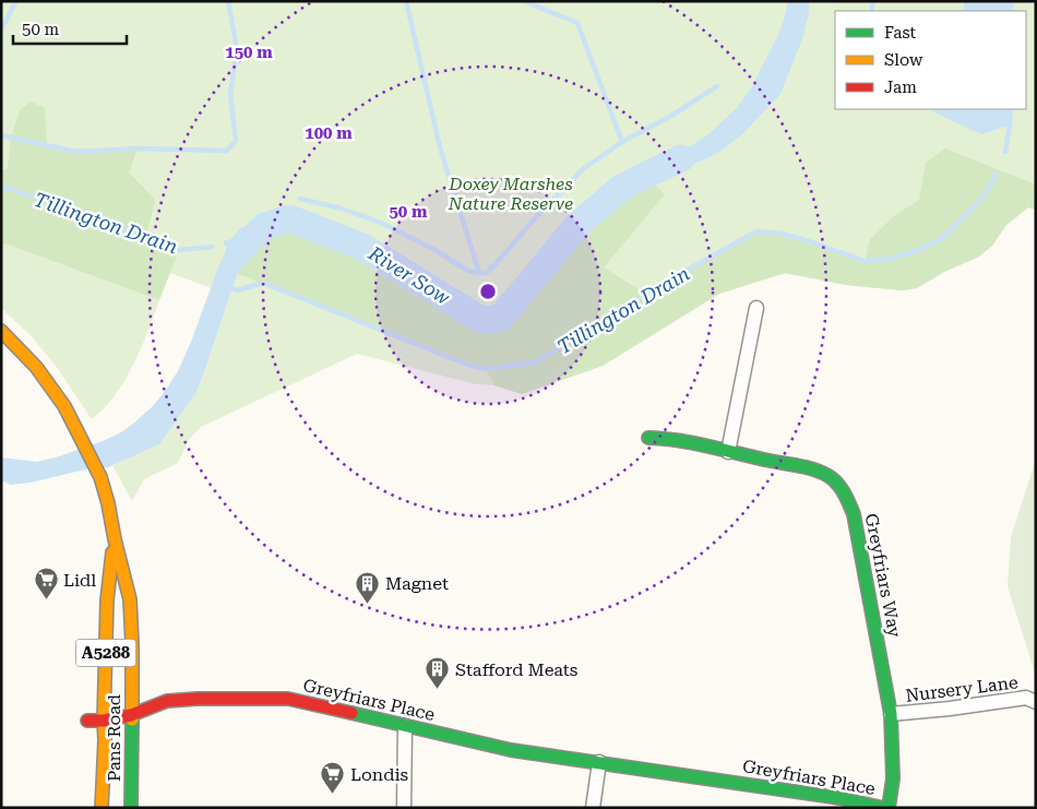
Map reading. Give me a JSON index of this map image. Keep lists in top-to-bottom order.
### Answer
{
  "streets": {
    "street": [
      "Greyfriars Way",
      "A5288",
      "Nursery Lane",
      "Greyfriars Place",
      "Pans Road"
    ]
  },
  "crossings": [
    ["Greyfriars Way", "Nursery Lane"],
    ["Greyfriars Place", "Pans Road"]
  ],
  "water": ["Tillington Drain", "River Sow"],
  "parks": ["Doxey Marshes Nature Reserve"],
  "places": {
    "supermarket": ["Lidl", "Londis"],
    "building": ["Magnet", "Stafford Meats"]
  },
  "legend": ["Fast", "Slow", "Jam"],
  "scale_bar": "50 m",
  "rings": ["150 m", "100 m", "50 m"]
}
